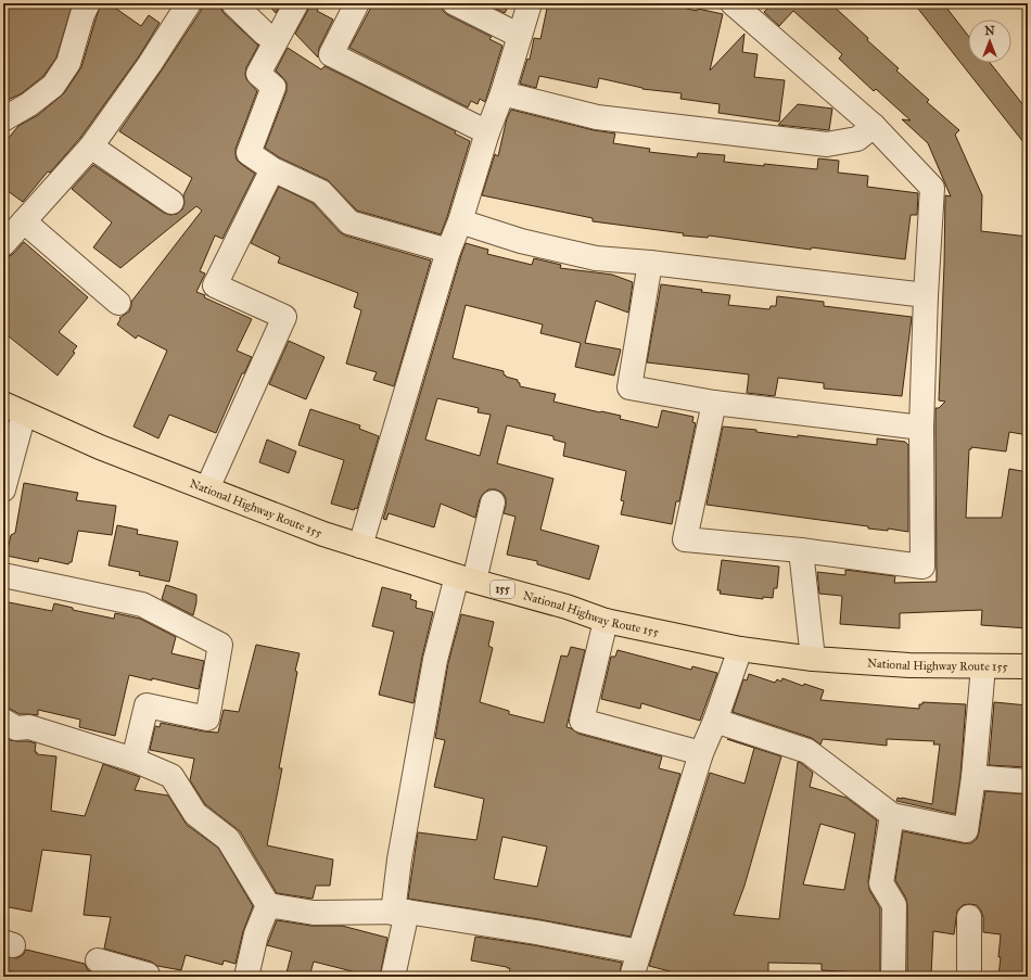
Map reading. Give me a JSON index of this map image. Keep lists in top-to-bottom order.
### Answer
{
  "streets": {
    "highway": ["National Highway Route 155", "155"]
  },
  "north": "top"
}
